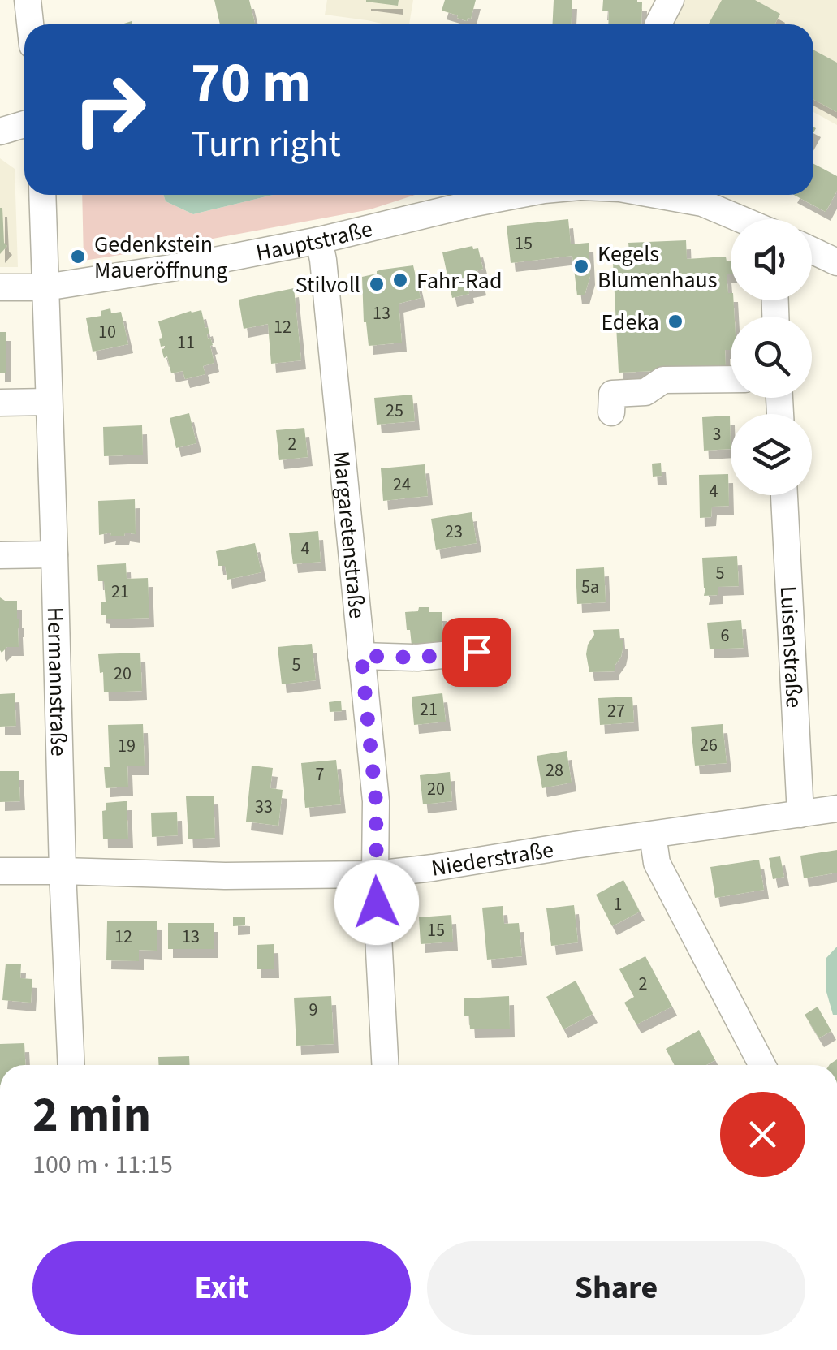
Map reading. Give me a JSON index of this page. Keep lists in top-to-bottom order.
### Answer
{
  "streets": {
    "street": [
      "Hauptstraße",
      "Margaretenstraße",
      "Luisenstraße",
      "Hermannstraße",
      "Niederstraße"
    ]
  },
  "crossings": [
    ["Hauptstraße", "Margaretenstraße"],
    ["Hauptstraße", "Hermannstraße"],
    ["Margaretenstraße", "Niederstraße"],
    ["Luisenstraße", "Niederstraße"],
    ["Hermannstraße", "Niederstraße"]
  ],
  "places": [
    "Gedenkstein Maueröffnung",
    "Kegels Blumenhaus",
    "Fahr-Rad",
    "Stilvoll",
    "Edeka"
  ],
  "house_numbers": [
    "15",
    "13",
    "12",
    "10",
    "11",
    "25",
    "3",
    "2",
    "24",
    "4",
    "23",
    "4",
    "5",
    "5a",
    "21",
    "6",
    "5",
    "20",
    "21",
    "27",
    "26",
    "19",
    "28",
    "7",
    "20",
    "33",
    "1",
    "15",
    "12",
    "13",
    "2",
    "9"
  ],
  "page": {
    "turn": ["70 m", "Turn right"],
    "heading": ["2 min", "100 m · 11:15"],
    "buttons": ["Exit", "Share"]
  }
}
